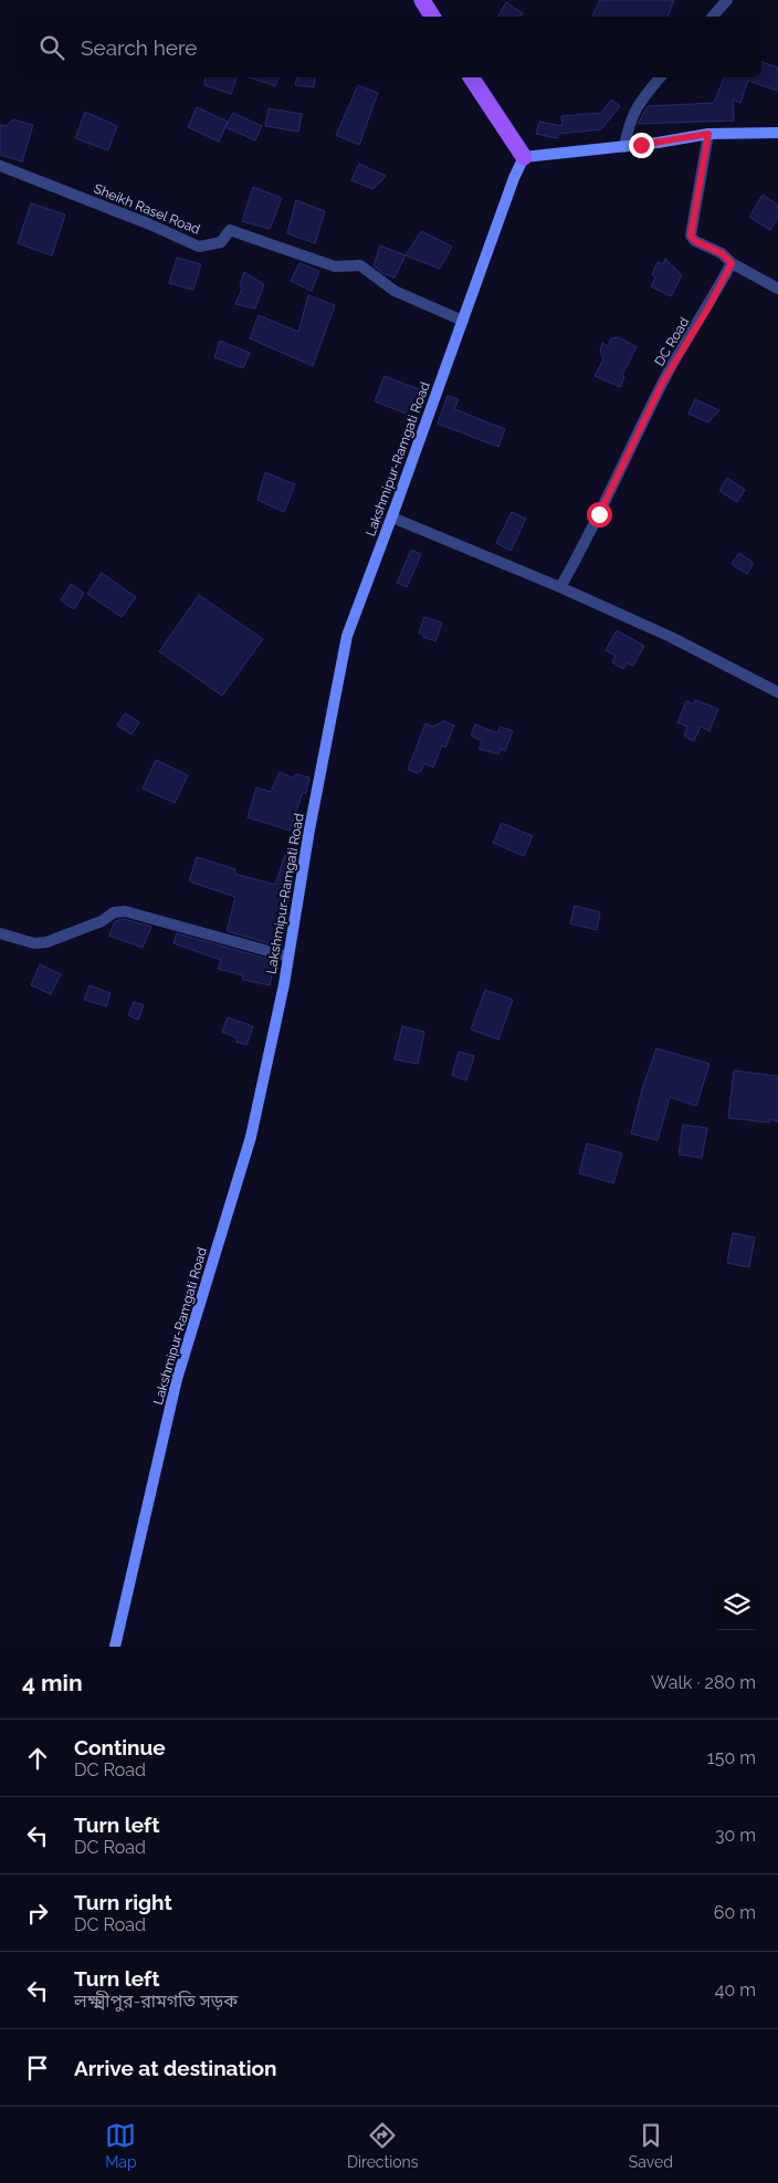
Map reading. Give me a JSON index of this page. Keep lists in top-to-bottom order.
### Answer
{
  "streets": {
    "main road": ["Lakshmipur-Ramgati Road"],
    "street": ["Sheikh Rasel Road", "DC Road"]
  },
  "crossings": [
    ["Sheikh Rasel Road", "Lakshmipur-Ramgati Road"]
  ],
  "page": {
    "search": "Search here",
    "heading": ["4 min", "Walk · 280 m"],
    "list": [
      ["Continue", "DC Road", "150 m"],
      ["Turn left", "DC Road", "30 m"],
      ["Turn right", "DC Road", "60 m"],
      ["Turn left", "লক্ষ্মীপুর-রামগতি সড়ক", "40 m"],
      "Arrive at destination"
    ],
    "nav": ["Map", "Directions", "Saved"]
  }
}
